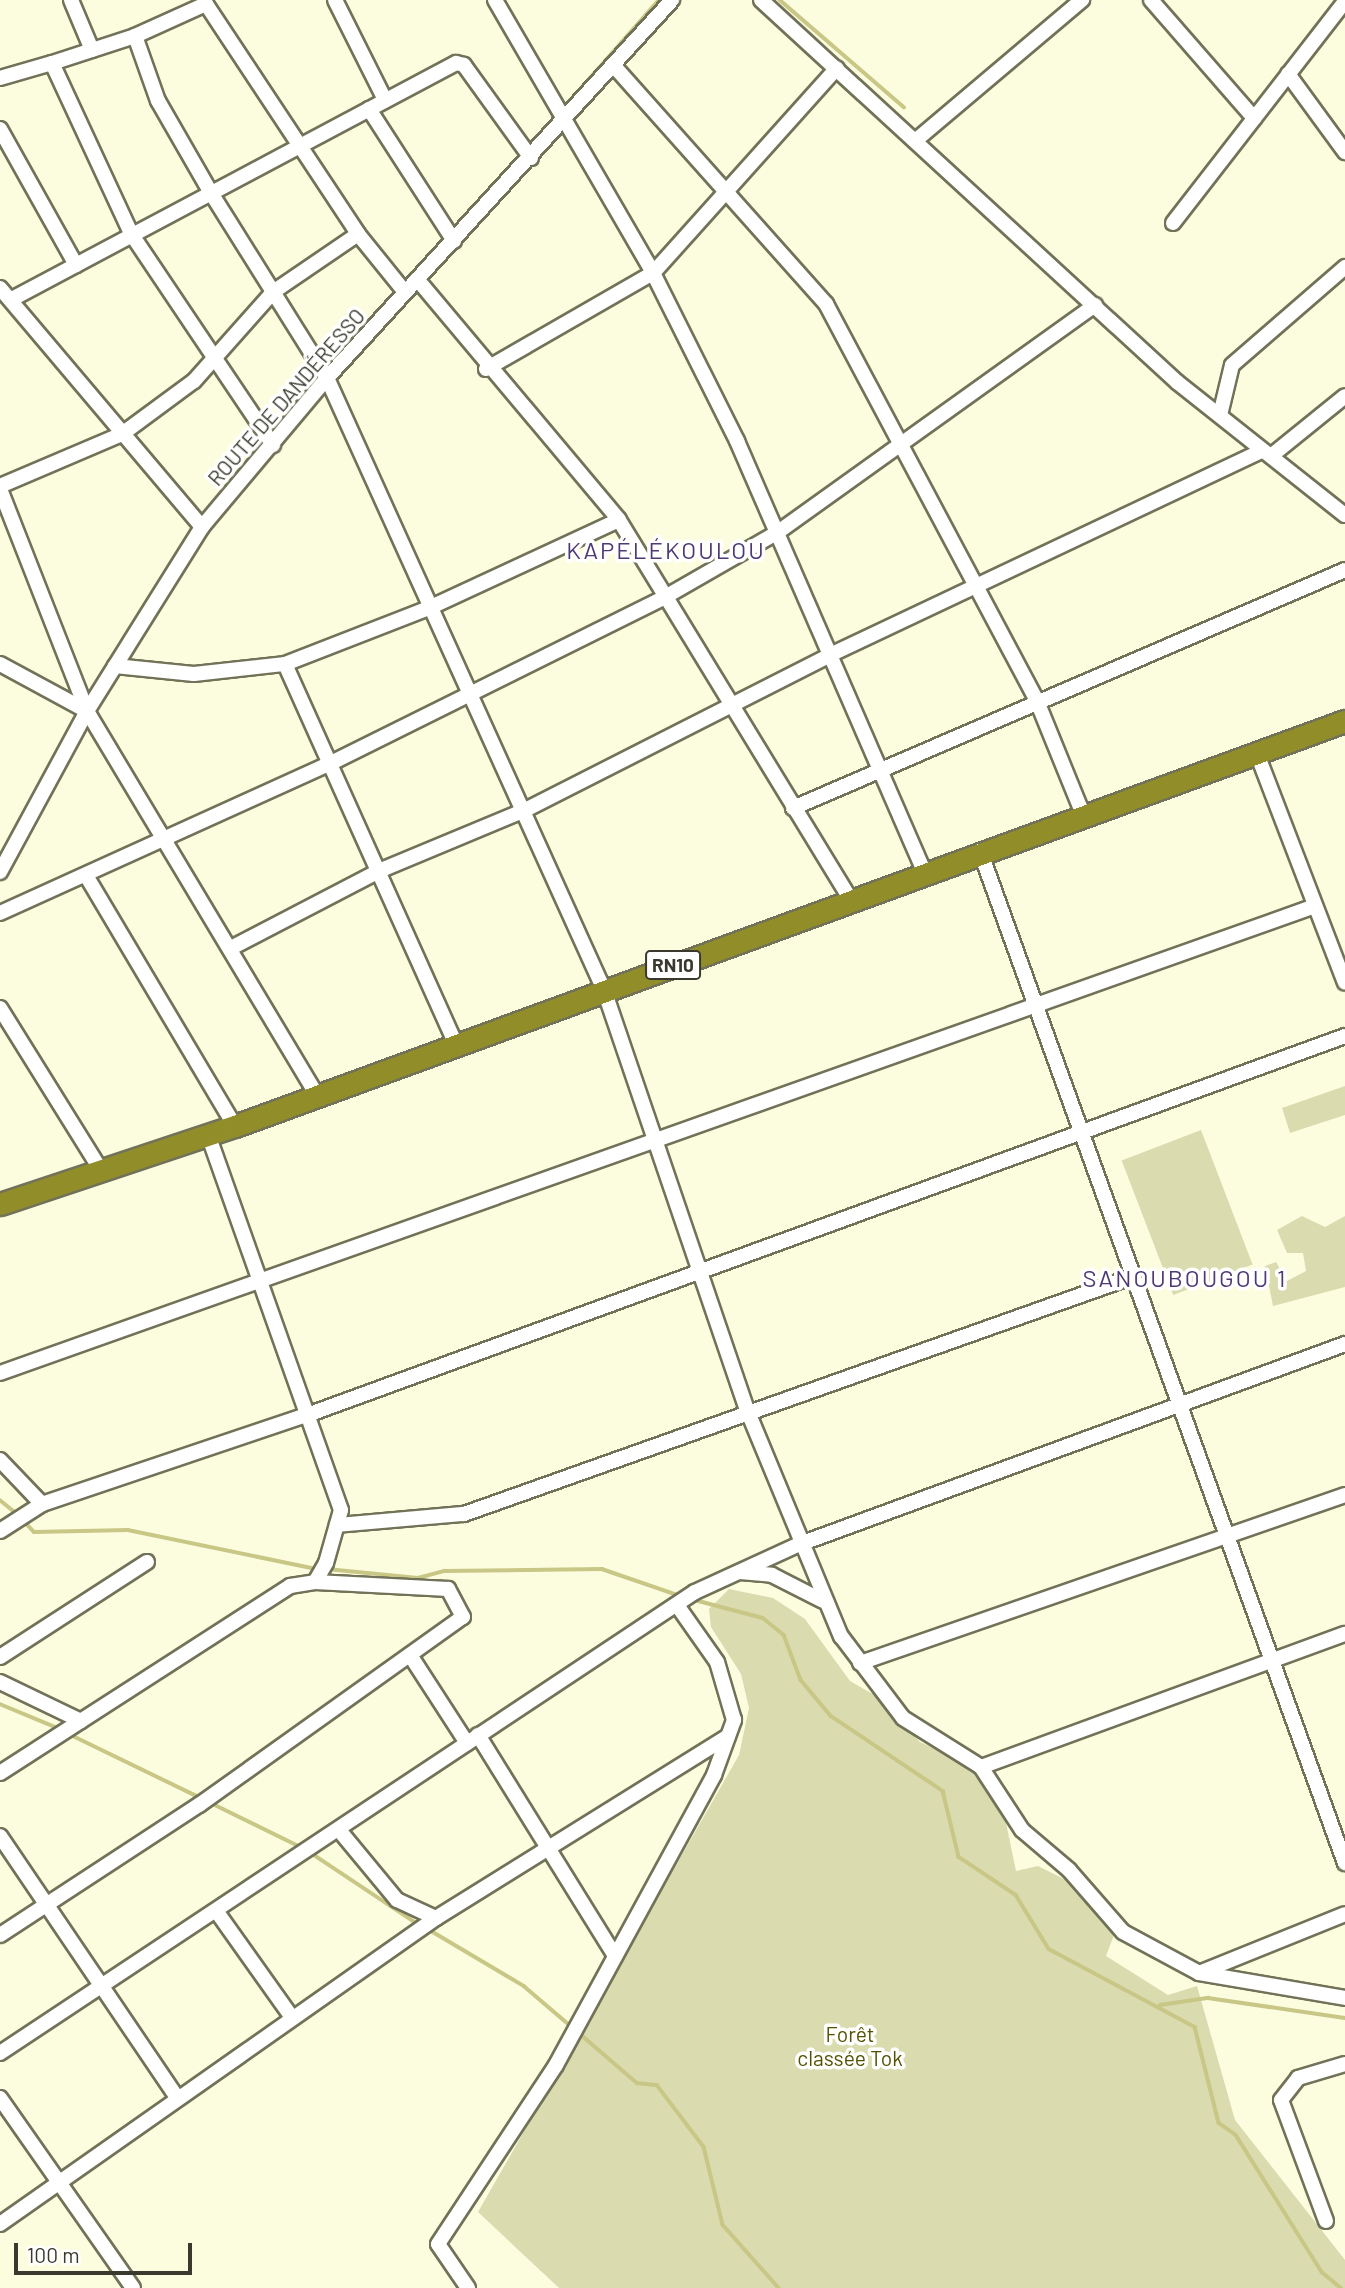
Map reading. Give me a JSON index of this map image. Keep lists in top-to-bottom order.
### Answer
{
  "streets": {
    "highway": ["RN10"],
    "street": ["ROUTE DE DANDÉRESSO"]
  },
  "districts": ["KAPÉLÉKOULOU", "SANOUBOUGOU 1"],
  "parks": ["Forêt classée Tok"],
  "scale_bar": "100 m"
}
